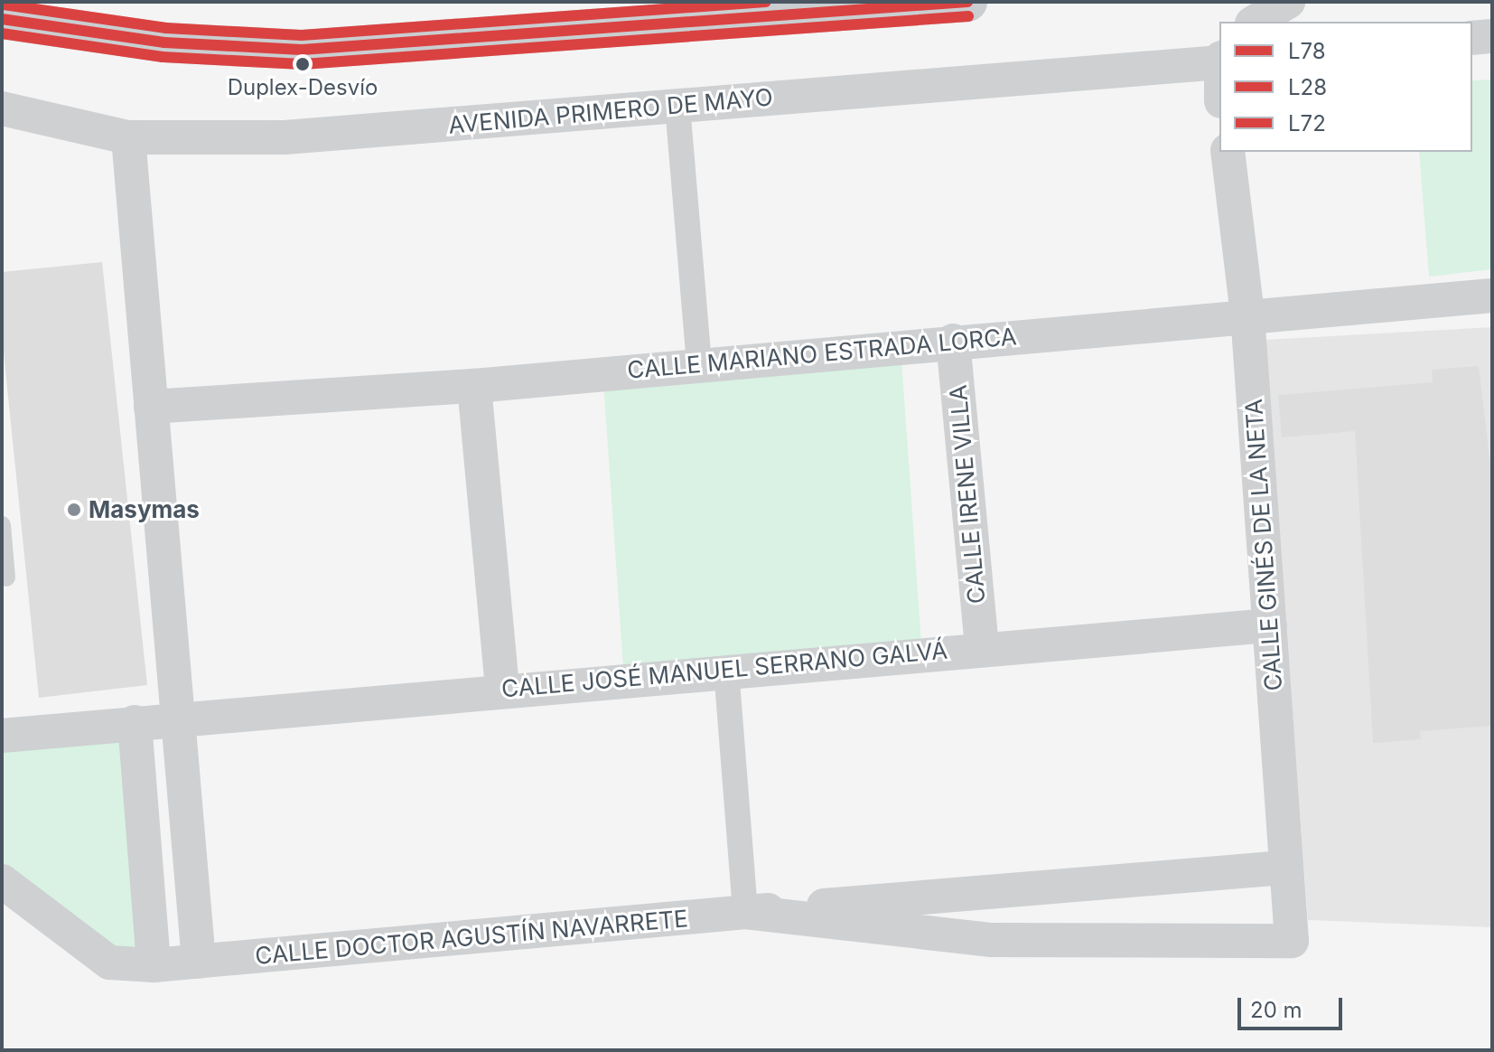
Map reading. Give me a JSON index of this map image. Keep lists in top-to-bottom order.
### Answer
{
  "streets": {
    "street": [
      "AVENIDA PRIMERO DE MAYO",
      "CALLE MARIANO ESTRADA LORCA",
      "CALLE IRENE VILLA",
      "CALLE GINÉS DE LA NETA",
      "CALLE JOSÉ MANUEL SERRANO GALVÁ",
      "CALLE DOCTOR AGUSTÍN NAVARRETE"
    ]
  },
  "crossings": [
    ["CALLE MARIANO ESTRADA LORCA", "CALLE IRENE VILLA"],
    ["CALLE MARIANO ESTRADA LORCA", "CALLE GINÉS DE LA NETA"],
    ["CALLE IRENE VILLA", "CALLE JOSÉ MANUEL SERRANO GALVÁ"],
    ["CALLE GINÉS DE LA NETA", "CALLE JOSÉ MANUEL SERRANO GALVÁ"],
    ["CALLE GINÉS DE LA NETA", "CALLE DOCTOR AGUSTÍN NAVARRETE"]
  ],
  "places": ["Duplex-Desvío", "Masymas"],
  "lines": ["transit line L78", "transit line L72", "transit line L28"],
  "legend": ["L78", "L28", "L72"],
  "scale_bar": "20 m"
}
